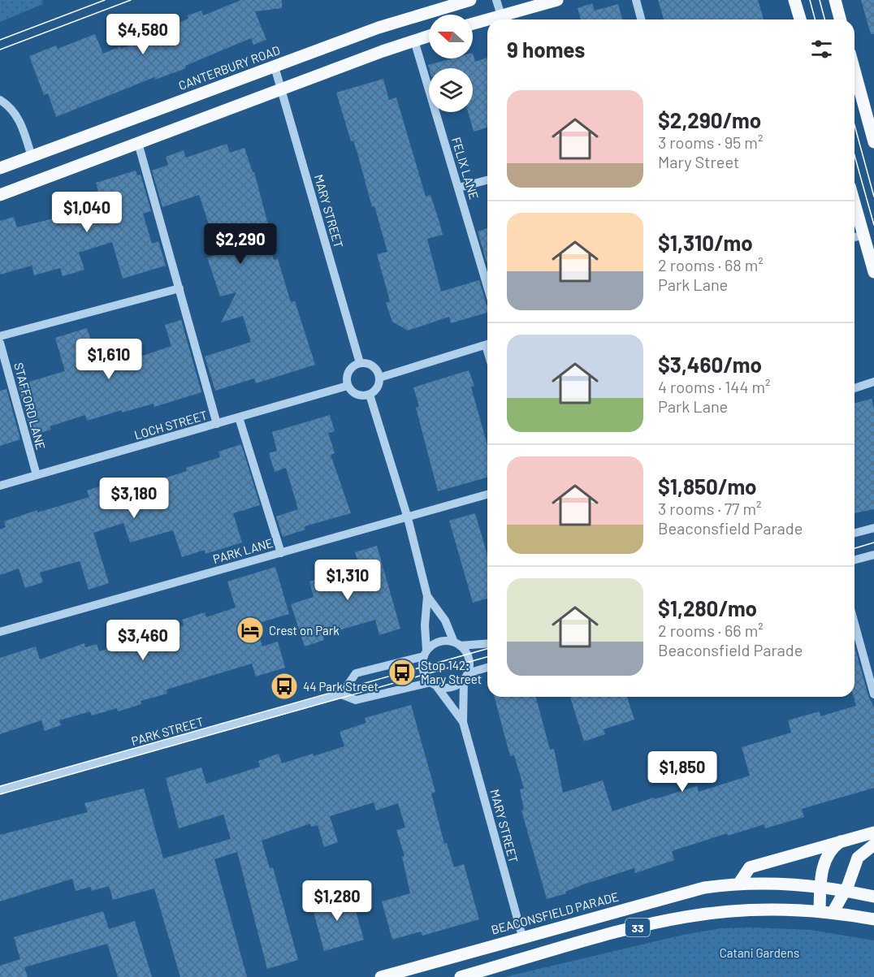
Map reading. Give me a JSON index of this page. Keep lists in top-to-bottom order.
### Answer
{
  "streets": {
    "main road": ["CANTERBURY ROAD", "BEACONSFIELD PARADE", "33"],
    "street": [
      "FELIX LANE",
      "MARY STREET",
      "STAFFORD LANE",
      "LOCH STREET",
      "PARK LANE",
      "PARK STREET"
    ]
  },
  "crossings": [
    ["CANTERBURY ROAD", "MARY STREET"],
    ["MARY STREET", "LOCH STREET"],
    ["MARY STREET", "PARK STREET"],
    ["MARY STREET", "BEACONSFIELD PARADE"],
    ["STAFFORD LANE", "LOCH STREET"]
  ],
  "parks": ["Catani Gardens"],
  "places": {
    "hotel": ["Crest on Park"],
    "bus stop": ["Stop 142: Mary Street", "44 Park Street"]
  },
  "north": "left",
  "page": {
    "price": [
      "$4,580",
      "$1,040",
      "$2,290",
      "$1,610",
      "$3,180",
      "$1,310",
      "$3,460",
      "$1,850",
      "$1,280"
    ],
    "heading": "9 homes",
    "list": [
      {
        "name": "$2,290/mo",
        "note": "3 rooms · 95 m² · Mary Street"
      },
      {
        "name": "$1,310/mo",
        "note": "2 rooms · 68 m² · Park Lane"
      },
      {
        "name": "$3,460/mo",
        "note": "4 rooms · 144 m² · Park Lane"
      },
      {
        "name": "$1,850/mo",
        "note": "3 rooms · 77 m² · Beaconsfield Parade"
      },
      {
        "name": "$1,280/mo",
        "note": "2 rooms · 66 m² · Beaconsfield Parade"
      }
    ]
  }
}
